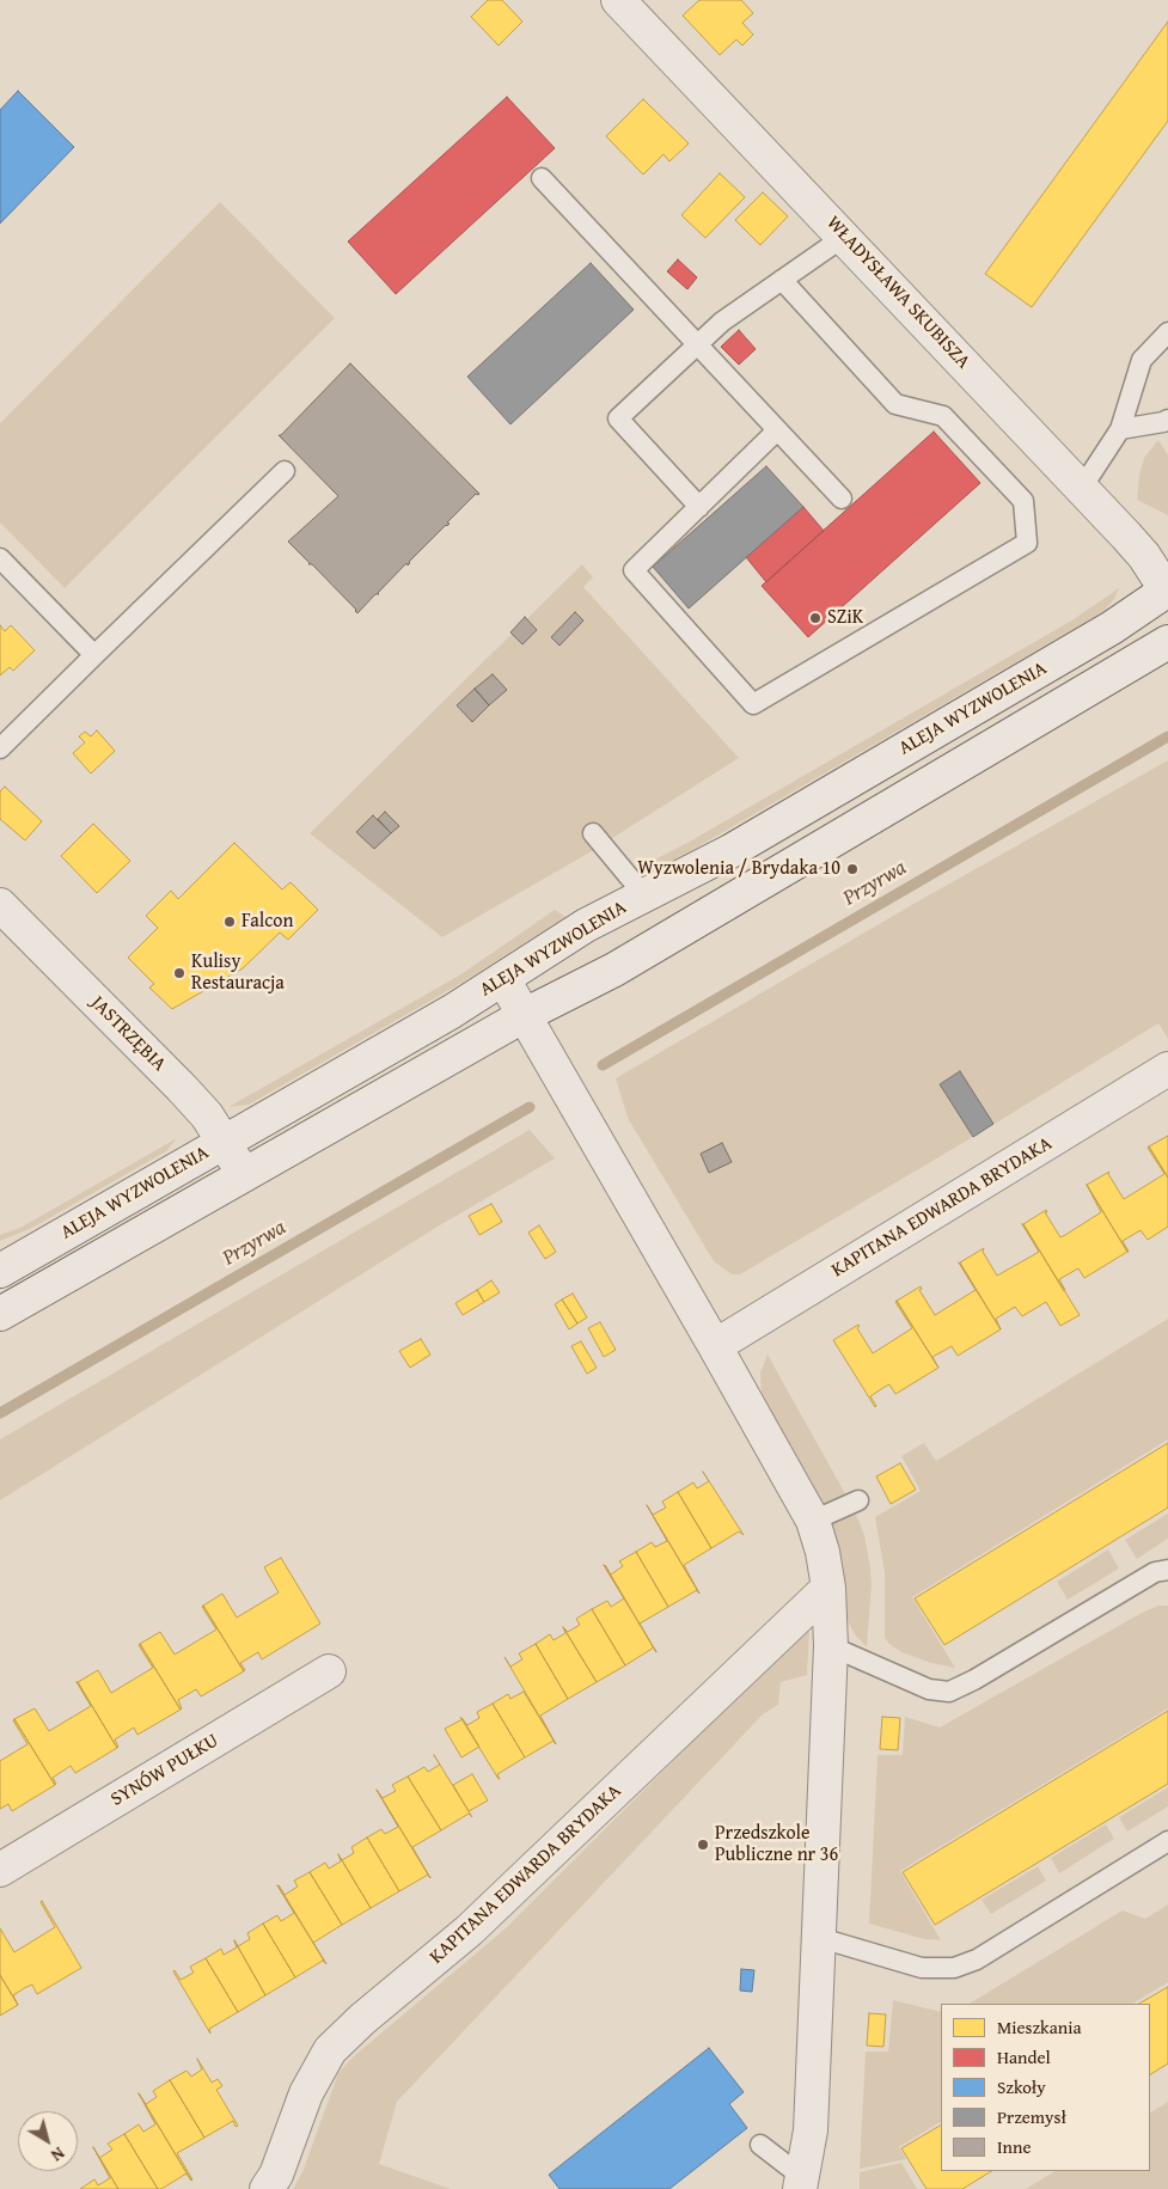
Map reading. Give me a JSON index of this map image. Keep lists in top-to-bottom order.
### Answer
{
  "streets": {
    "street": [
      "WŁADYSŁAWA SKUBISZA",
      "ALEJA WYZWOLENIA",
      "JASTRZĘBIA",
      "KAPITANA EDWARDA BRYDAKA",
      "SYNÓW PUŁKU"
    ]
  },
  "crossings": [
    ["WŁADYSŁAWA SKUBISZA", "ALEJA WYZWOLENIA"],
    ["ALEJA WYZWOLENIA", "JASTRZĘBIA"]
  ],
  "water": ["Przyrwa"],
  "places": [
    "SZiK",
    "Wyzwolenia / Brydaka 10",
    "Falcon",
    "Kulisy Restauracja",
    "Przedszkole Publiczne nr 36"
  ],
  "legend": [
    "Mieszkania",
    "Handel",
    "Szkoły",
    "Przemysł",
    "Inne"
  ],
  "north": "bottom right"
}
